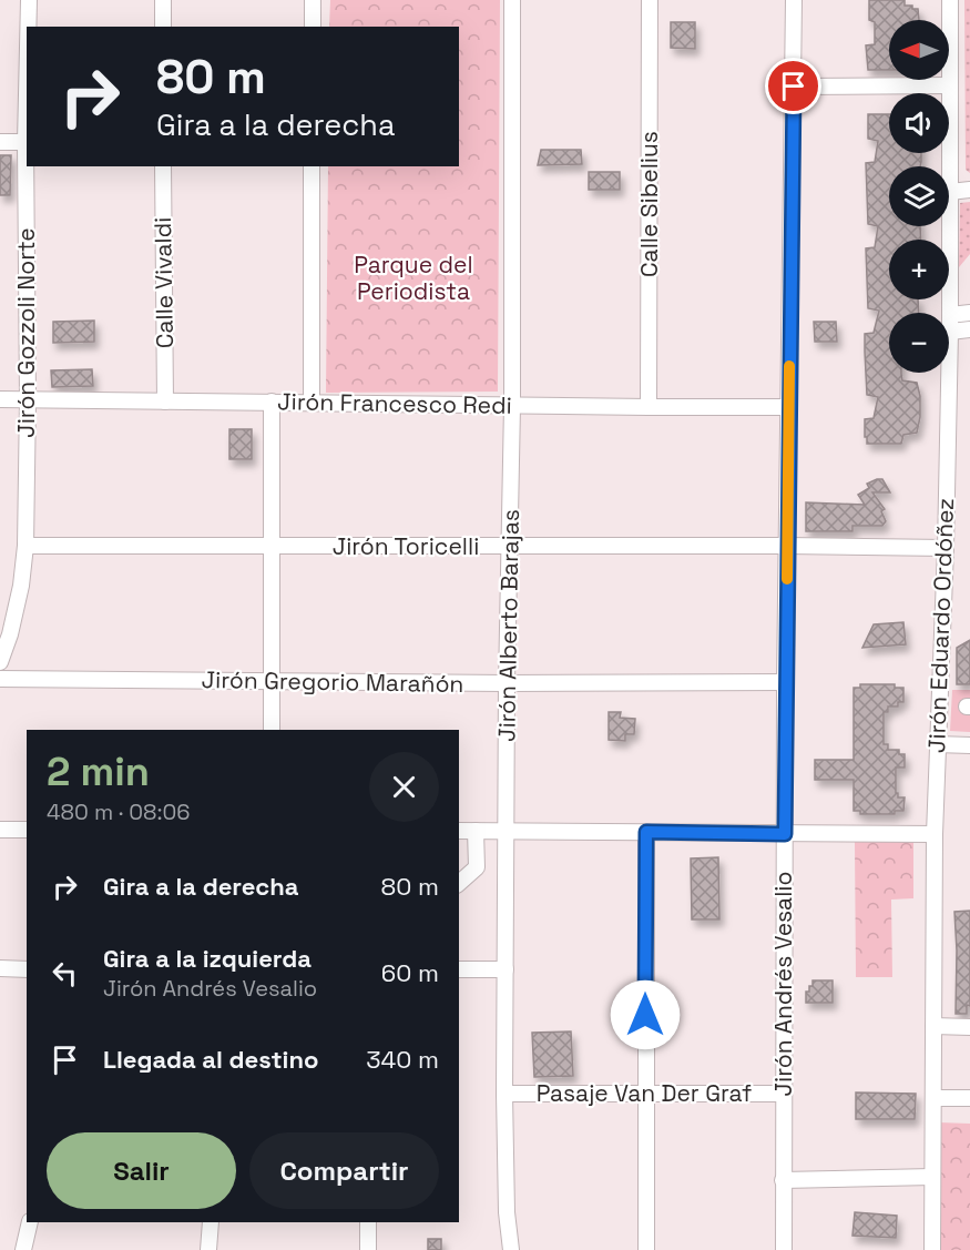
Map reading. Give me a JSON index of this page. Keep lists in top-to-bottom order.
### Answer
{
  "streets": {
    "street": [
      "Calle Sibelius",
      "Calle Vivaldi",
      "Jirón Gozzoli Norte",
      "Jirón Francesco Redi",
      "Jirón Toricelli",
      "Jirón Alberto Barajas",
      "Jirón Eduardo Ordóñez",
      "Jirón Gregorio Marañón",
      "Jirón Andrés Vesalio",
      "Pasaje Van Der Graf"
    ]
  },
  "crossings": [
    ["Calle Sibelius", "Jirón Francesco Redi"],
    ["Calle Vivaldi", "Jirón Francesco Redi"],
    ["Jirón Gozzoli Norte", "Jirón Francesco Redi"],
    ["Jirón Gozzoli Norte", "Jirón Toricelli"],
    ["Jirón Francesco Redi", "Jirón Alberto Barajas"],
    ["Jirón Francesco Redi", "Jirón Andrés Vesalio"],
    ["Jirón Toricelli", "Jirón Alberto Barajas"],
    ["Jirón Toricelli", "Jirón Eduardo Ordóñez"],
    ["Jirón Toricelli", "Jirón Andrés Vesalio"],
    ["Jirón Alberto Barajas", "Jirón Gregorio Marañón"],
    ["Jirón Alberto Barajas", "Pasaje Van Der Graf"],
    ["Jirón Gregorio Marañón", "Jirón Andrés Vesalio"],
    ["Jirón Andrés Vesalio", "Pasaje Van Der Graf"]
  ],
  "parks": ["Parque del Periodista"],
  "north": "left",
  "page": {
    "map_buttons": ["+", "−"],
    "turn": ["80 m", "Gira a la derecha"],
    "heading": ["2 min", "480 m · 08:06"],
    "list": [
      {
        "name": "Gira a la derecha",
        "value": "80 m"
      },
      {
        "name": "Gira a la izquierda",
        "note": "Jirón Andrés Vesalio",
        "value": "60 m"
      },
      {
        "name": "Llegada al destino",
        "value": "340 m"
      }
    ],
    "buttons": ["Salir", "Compartir"]
  }
}
